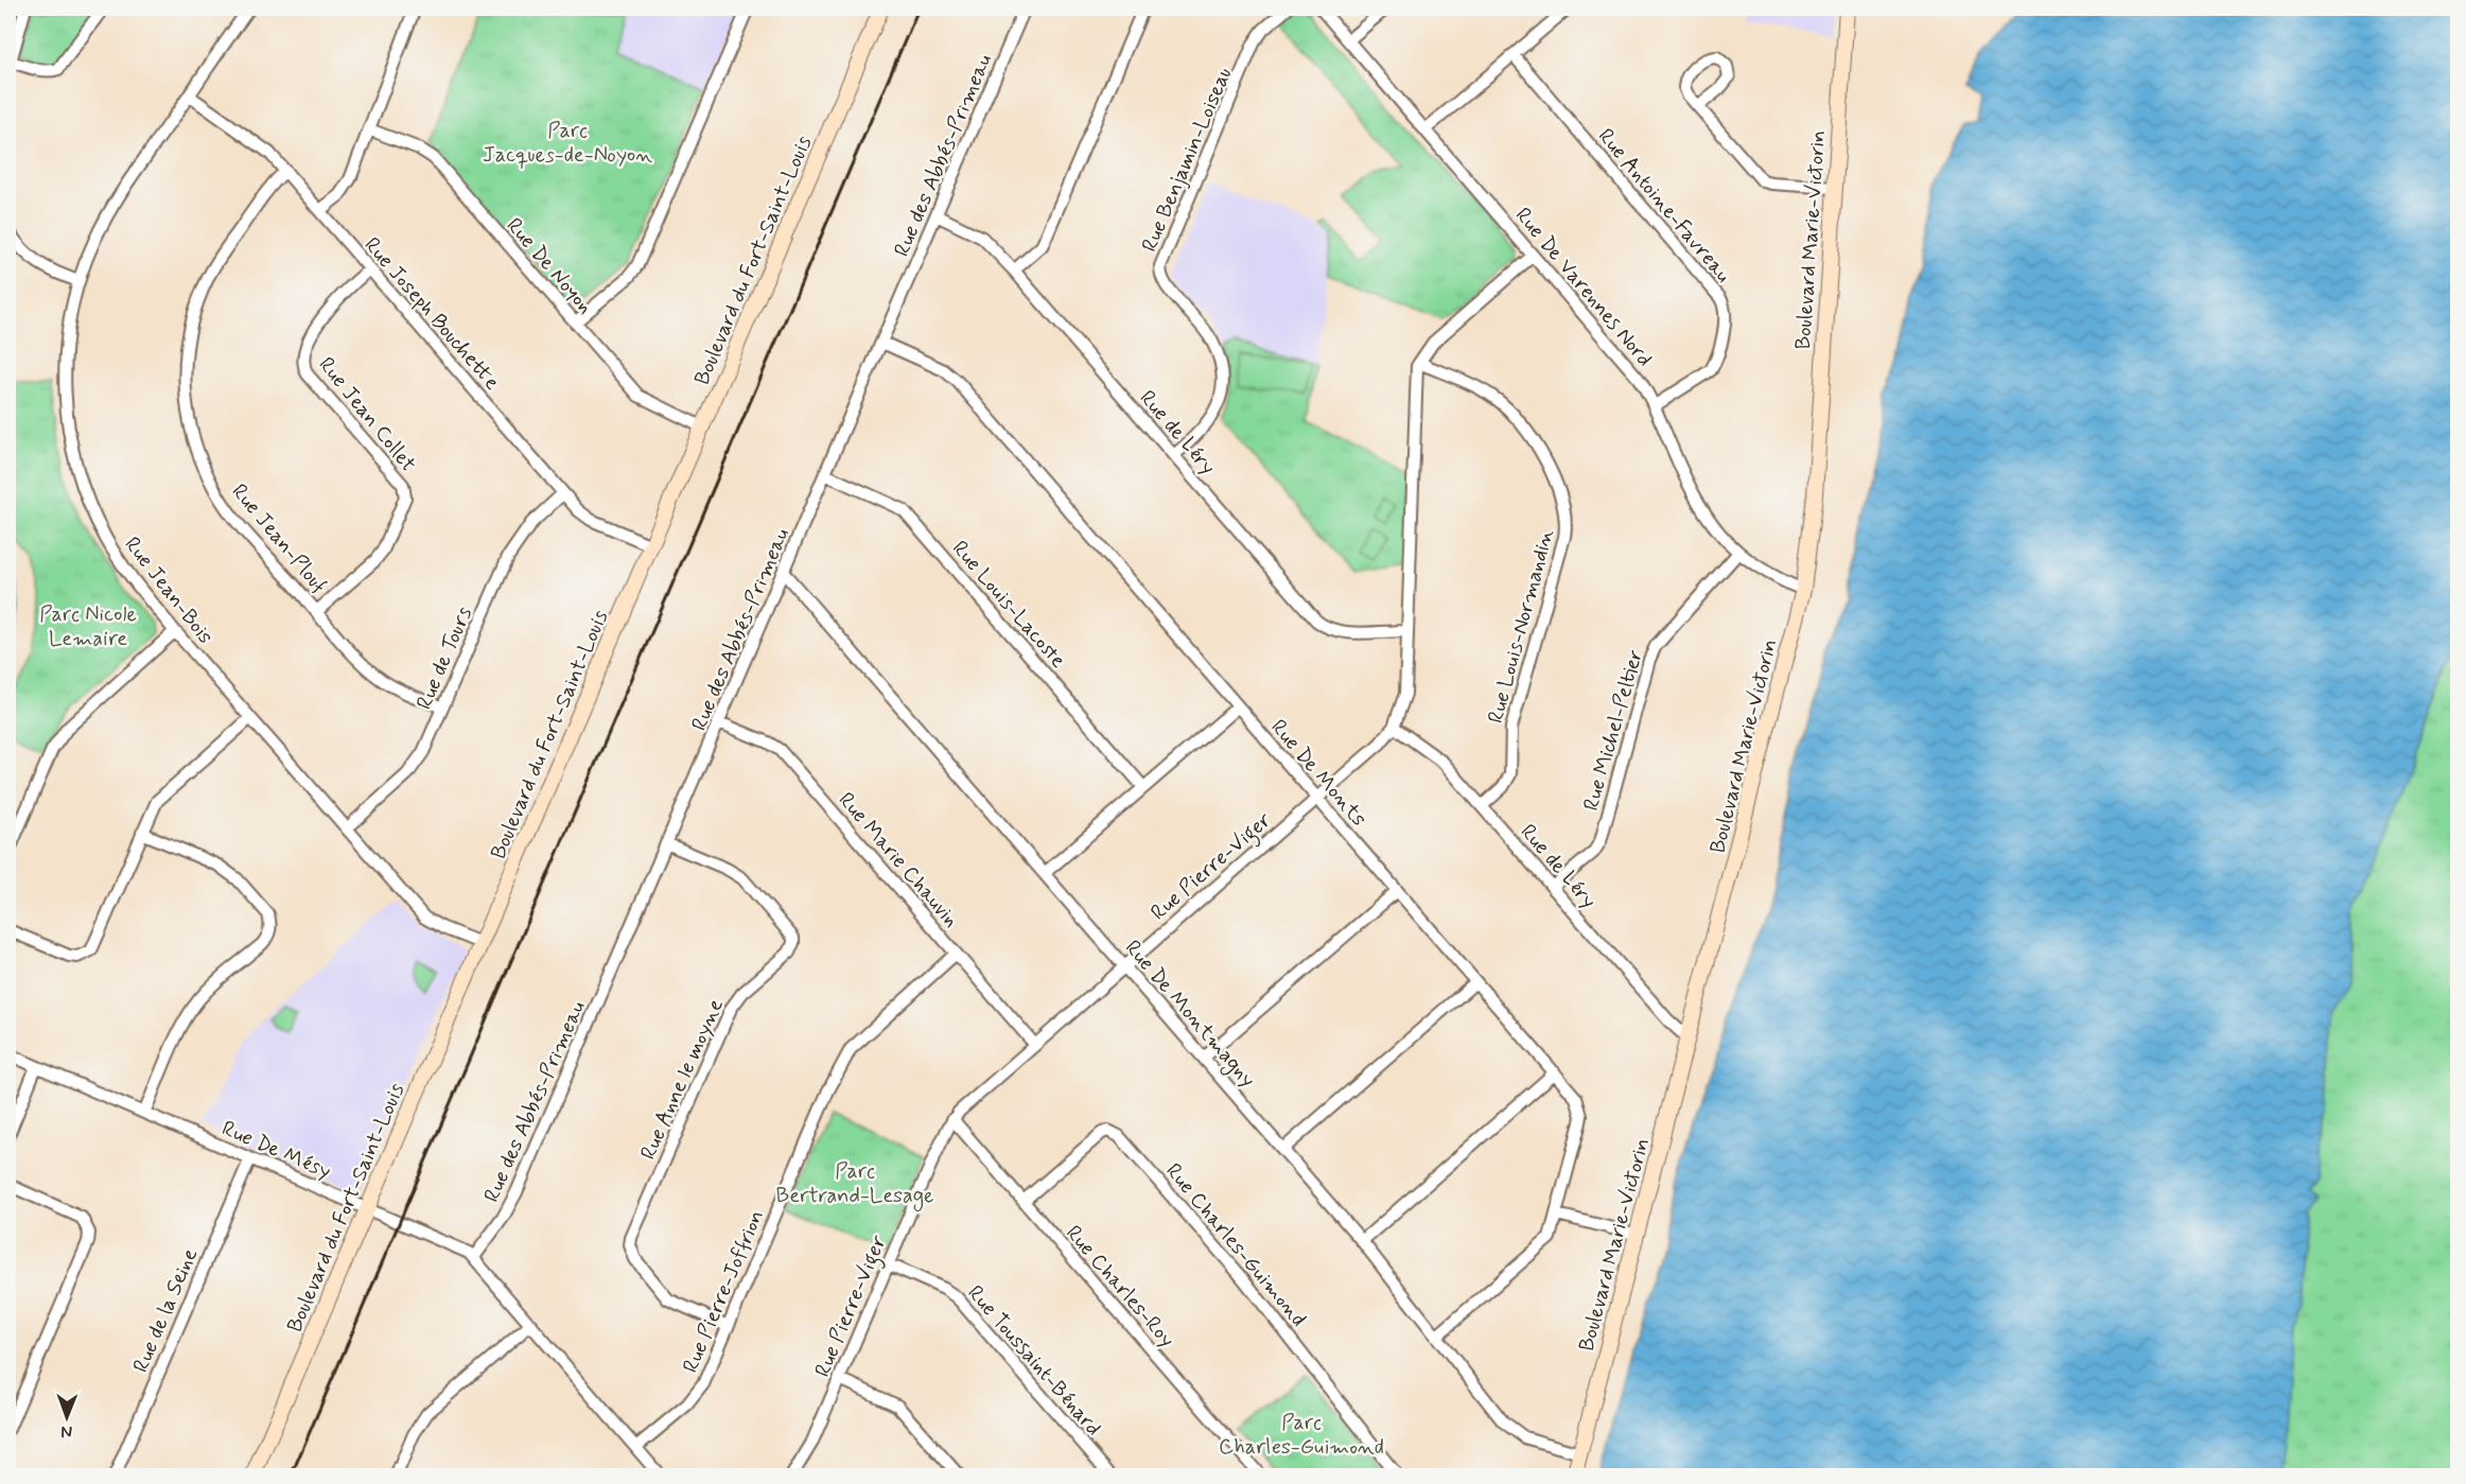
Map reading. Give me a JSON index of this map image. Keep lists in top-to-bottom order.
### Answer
{
  "streets": {
    "street": [
      "Rue des Abbés-Primeau",
      "Rue Benjamin-Loiseau",
      "Rue Antoine-Favreau",
      "Boulevard Marie-Victorin",
      "Boulevard du Fort-Saint-Louis",
      "Rue De Noyon",
      "Rue De Varennes Nord",
      "Rue Joseph Bouchette",
      "Rue Jean Collet",
      "Rue de Léry",
      "Rue Jean-Plouf",
      "Rue Jean-Bois",
      "Rue Louis-Lacoste",
      "Rue Louis-Normandin",
      "Rue de Tours",
      "Rue Michel-Peltier",
      "Rue De Monts",
      "Rue Marie Chauvin",
      "Rue Pierre-Viger",
      "Rue De Montmagny",
      "Rue Anne le moyne",
      "Rue De Mésy",
      "Rue Charles-Guimond",
      "Rue Charles-Roy",
      "Rue Pierre-Joffrion",
      "Rue de la Seine",
      "Rue Toussaint-Bénard"
    ]
  },
  "crossings": [
    ["Rue des Abbés-Primeau", "Rue de Léry"],
    ["Rue des Abbés-Primeau", "Rue Louis-Lacoste"],
    ["Rue des Abbés-Primeau", "Rue De Monts"],
    ["Rue des Abbés-Primeau", "Rue Marie Chauvin"],
    ["Rue des Abbés-Primeau", "Rue De Montmagny"],
    ["Rue des Abbés-Primeau", "Rue Anne le moyne"],
    ["Rue des Abbés-Primeau", "Rue De Mésy"],
    ["Rue Benjamin-Loiseau", "Rue de Léry"],
    ["Rue Antoine-Favreau", "Rue De Varennes Nord"],
    ["Boulevard Marie-Victorin", "Rue De Varennes Nord"],
    ["Boulevard Marie-Victorin", "Rue de Léry"],
    ["Boulevard Marie-Victorin", "Rue De Montmagny"],
    ["Boulevard du Fort-Saint-Louis", "Rue De Noyon"],
    ["Boulevard du Fort-Saint-Louis", "Rue Joseph Bouchette"],
    ["Boulevard du Fort-Saint-Louis", "Rue Jean-Bois"],
    ["Boulevard du Fort-Saint-Louis", "Rue De Mésy"],
    ["Rue De Varennes Nord", "Rue Michel-Peltier"],
    ["Rue Joseph Bouchette", "Rue Jean Collet"],
    ["Rue Joseph Bouchette", "Rue Jean-Plouf"],
    ["Rue Joseph Bouchette", "Rue Jean-Bois"],
    ["Rue Joseph Bouchette", "Rue de Tours"],
    ["Rue Jean Collet", "Rue Jean-Plouf"],
    ["Rue de Léry", "Rue Louis-Normandin"],
    ["Rue de Léry", "Rue Michel-Peltier"],
    ["Rue de Léry", "Rue Pierre-Viger"],
    ["Rue Jean-Plouf", "Rue de Tours"],
    ["Rue Jean-Bois", "Rue de Tours"],
    ["Rue Louis-Normandin", "Rue Pierre-Viger"],
    ["Rue De Monts", "Rue Pierre-Viger"],
    ["Rue De Monts", "Rue De Montmagny"],
    ["Rue Marie Chauvin", "Rue Pierre-Viger"],
    ["Rue Marie Chauvin", "Rue Pierre-Joffrion"],
    ["Rue Pierre-Viger", "Rue De Montmagny"],
    ["Rue Pierre-Viger", "Rue Charles-Roy"],
    ["Rue Pierre-Viger", "Rue Toussaint-Bénard"],
    ["Rue Anne le moyne", "Rue Pierre-Joffrion"],
    ["Rue De Mésy", "Rue Pierre-Joffrion"],
    ["Rue De Mésy", "Rue de la Seine"],
    ["Rue Charles-Guimond", "Rue Charles-Roy"]
  ],
  "parks": [
    "Parc Jacques-de-Noyon",
    "Parc Nicole Lemaire",
    "Parc Bertrand-Lesage",
    "Parc Charles-Guimond"
  ],
  "north": "bottom"
}
